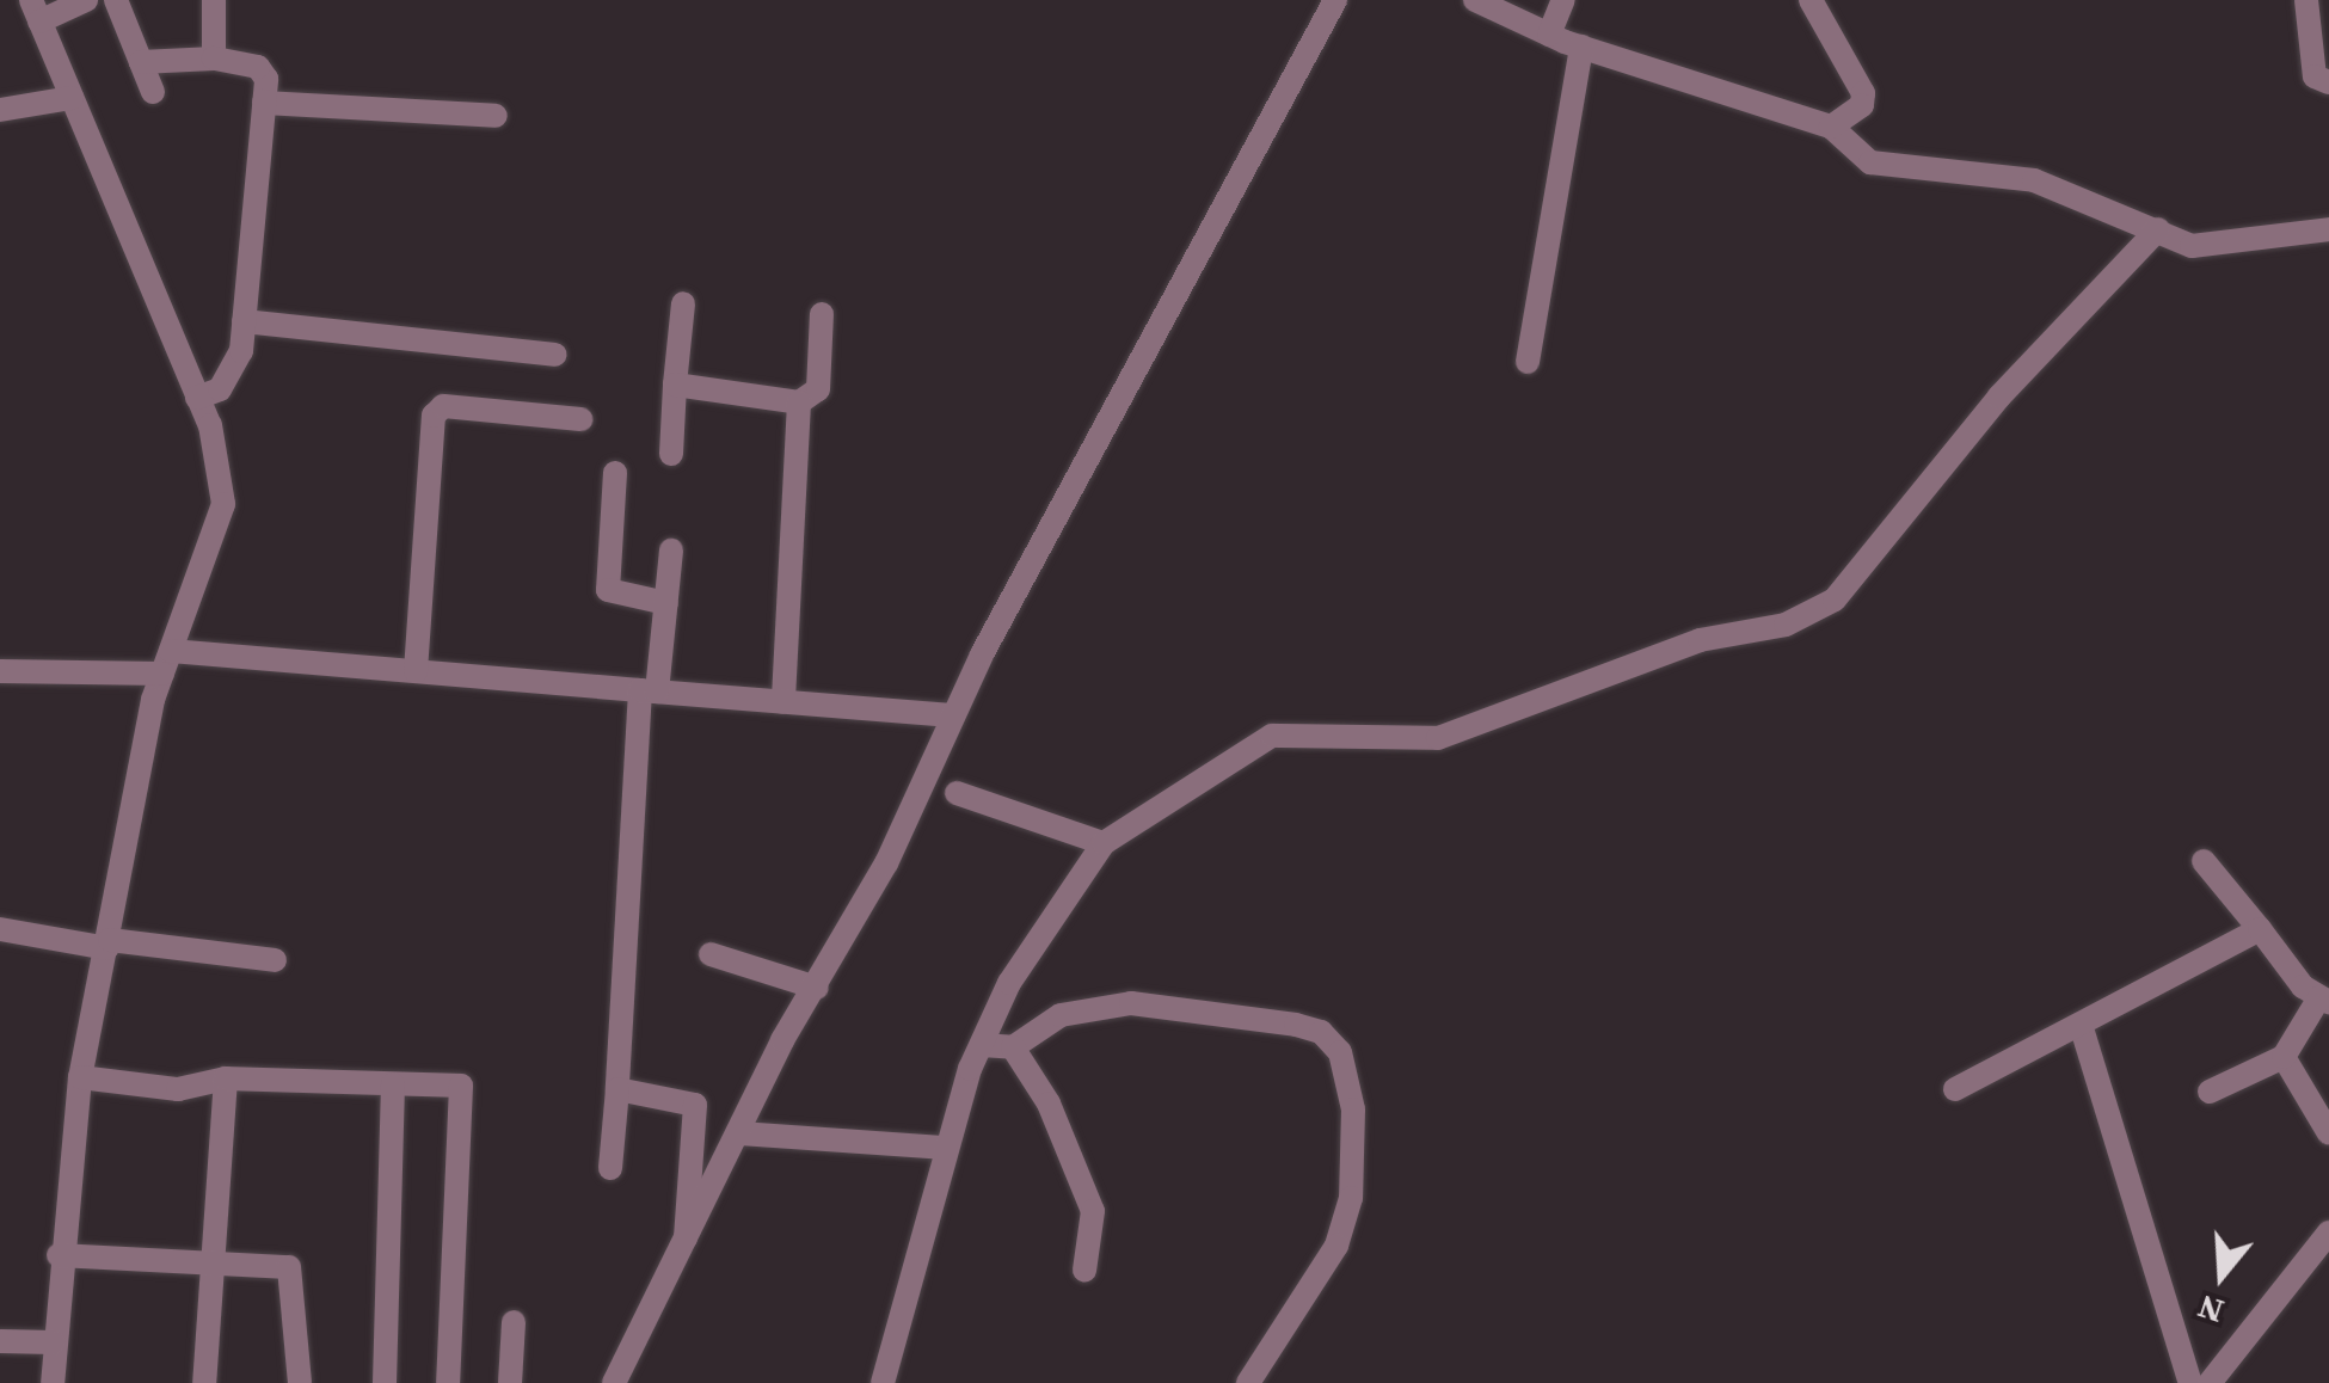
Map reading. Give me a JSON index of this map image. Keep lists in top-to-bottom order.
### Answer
{
  "north": "bottom"
}
